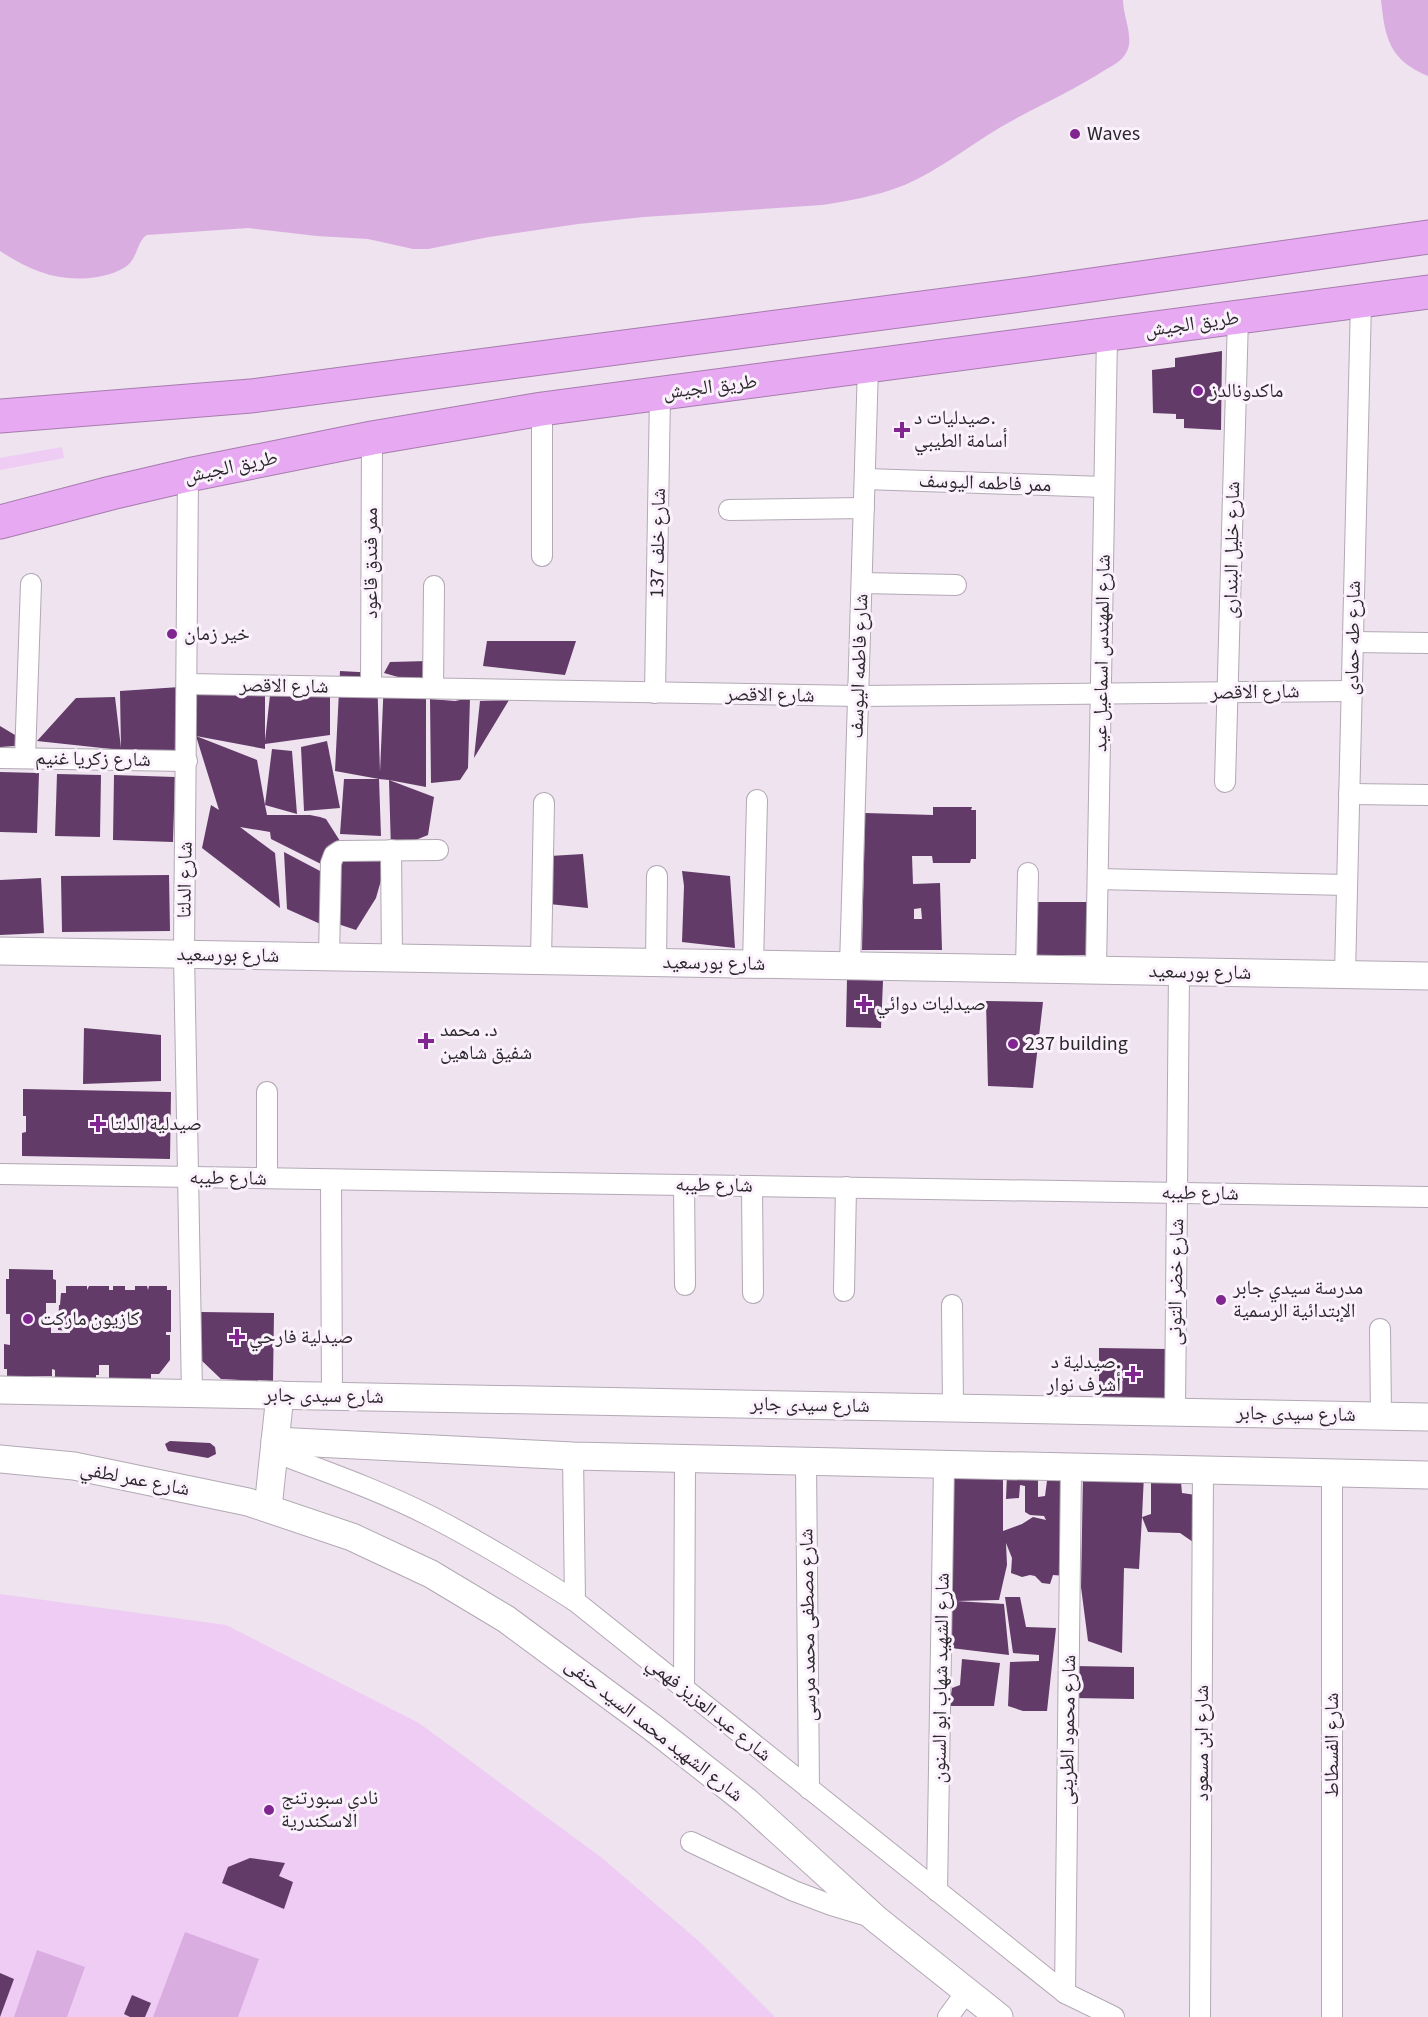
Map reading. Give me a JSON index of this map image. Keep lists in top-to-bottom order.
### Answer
{
  "streets": {
    "highway": ["طريق الجيش"],
    "street": [
      "ممر فاطمه اليوسف",
      "شارع خلف 137",
      "شارع خليل البندارى",
      "ممر فندق قاعود",
      "شارع طه حمادى",
      "شارع المهندس اسماعيل عيد",
      "شارع فاطمه اليوسف",
      "شارع الاقصر",
      "شارع زكريا غنيم",
      "شارع الدلتا",
      "شارع بورسعيد",
      "شارع طيبه",
      "شارع خضر التونى",
      "شارع سيدى جابر",
      "شارع عمر لطفي",
      "شارع مصطفى محمد مرسى",
      "شارع الشهيد شهاب ابو السنون",
      "شارع عبد العزيز فهمي",
      "شارع الشهيد محمد السيد حنفى",
      "شارع محمود الطرينى",
      "شارع ابن مسعود",
      "شارع الفسطاط"
    ]
  },
  "crossings": [
    ["طريق الجيش", "شارع خلف 137"],
    ["طريق الجيش", "شارع خليل البندارى"],
    ["طريق الجيش", "ممر فندق قاعود"],
    ["طريق الجيش", "شارع طه حمادى"],
    ["طريق الجيش", "شارع المهندس اسماعيل عيد"],
    ["طريق الجيش", "شارع فاطمه اليوسف"],
    ["طريق الجيش", "شارع الدلتا"],
    ["ممر فاطمه اليوسف", "شارع المهندس اسماعيل عيد"],
    ["ممر فاطمه اليوسف", "شارع فاطمه اليوسف"],
    ["شارع خلف 137", "شارع الاقصر"],
    ["شارع خليل البندارى", "شارع الاقصر"],
    ["ممر فندق قاعود", "شارع الاقصر"],
    ["شارع طه حمادى", "شارع الاقصر"],
    ["شارع طه حمادى", "شارع بورسعيد"],
    ["شارع المهندس اسماعيل عيد", "شارع الاقصر"],
    ["شارع المهندس اسماعيل عيد", "شارع بورسعيد"],
    ["شارع فاطمه اليوسف", "شارع الاقصر"],
    ["شارع فاطمه اليوسف", "شارع بورسعيد"],
    ["شارع الاقصر", "شارع الدلتا"],
    ["شارع زكريا غنيم", "شارع الدلتا"],
    ["شارع الدلتا", "شارع بورسعيد"],
    ["شارع الدلتا", "شارع طيبه"],
    ["شارع الدلتا", "شارع سيدى جابر"],
    ["شارع بورسعيد", "شارع خضر التونى"],
    ["شارع طيبه", "شارع خضر التونى"],
    ["شارع خضر التونى", "شارع سيدى جابر"],
    ["شارع عمر لطفي", "شارع الشهيد محمد السيد حنفى"],
    ["شارع مصطفى محمد مرسى", "شارع عبد العزيز فهمي"],
    ["شارع الشهيد شهاب ابو السنون", "شارع عبد العزيز فهمي"],
    ["شارع عبد العزيز فهمي", "شارع محمود الطرينى"]
  ],
  "places": {
    "other": [
      "Waves",
      "ماكدونالدز",
      "خير زمان",
      "237 building",
      "مدرسة سيدي جابر الإبتدائية الرسمية",
      "كازيون ماركت",
      "نادي سبورتنج الاسكندرية"
    ],
    "health": [
      "صيدليات د. أسامة الطيبي",
      "صيدليات دوائي",
      "د. محمد شفيق شاهين",
      "صيدلية الدلتا",
      "صيدلية فارحي",
      "صيدلية د. أشرف نوار"
    ]
  }
}
